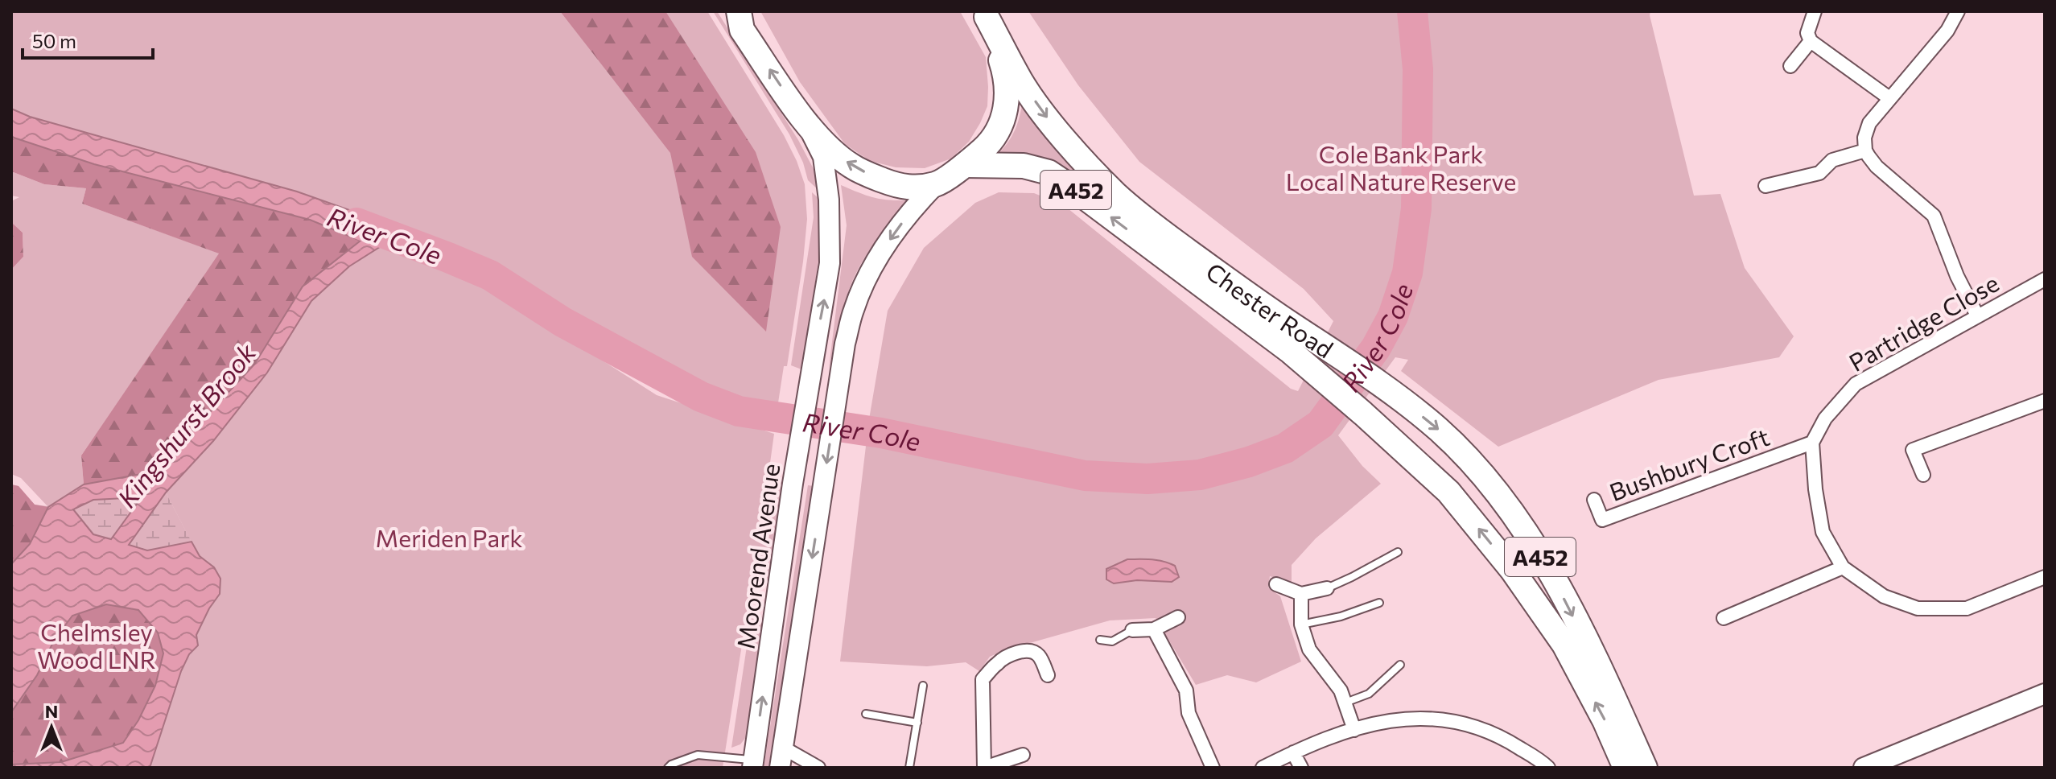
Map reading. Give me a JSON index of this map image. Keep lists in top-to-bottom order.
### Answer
{
  "streets": {
    "highway": ["A452", "Chester Road"],
    "street": ["Partridge Close", "Bushbury Croft", "Moorend Avenue"]
  },
  "crossings": [
    ["A452", "Chester Road"],
    ["A452", "Moorend Avenue"],
    ["Partridge Close", "Bushbury Croft"]
  ],
  "water": ["River Cole", "Kingshurst Brook"],
  "parks": ["Cole Bank Park Local Nature Reserve", "Meriden Park", "Chelmsley Wood LNR"],
  "scale_bar": "50 m",
  "north": "top"
}
